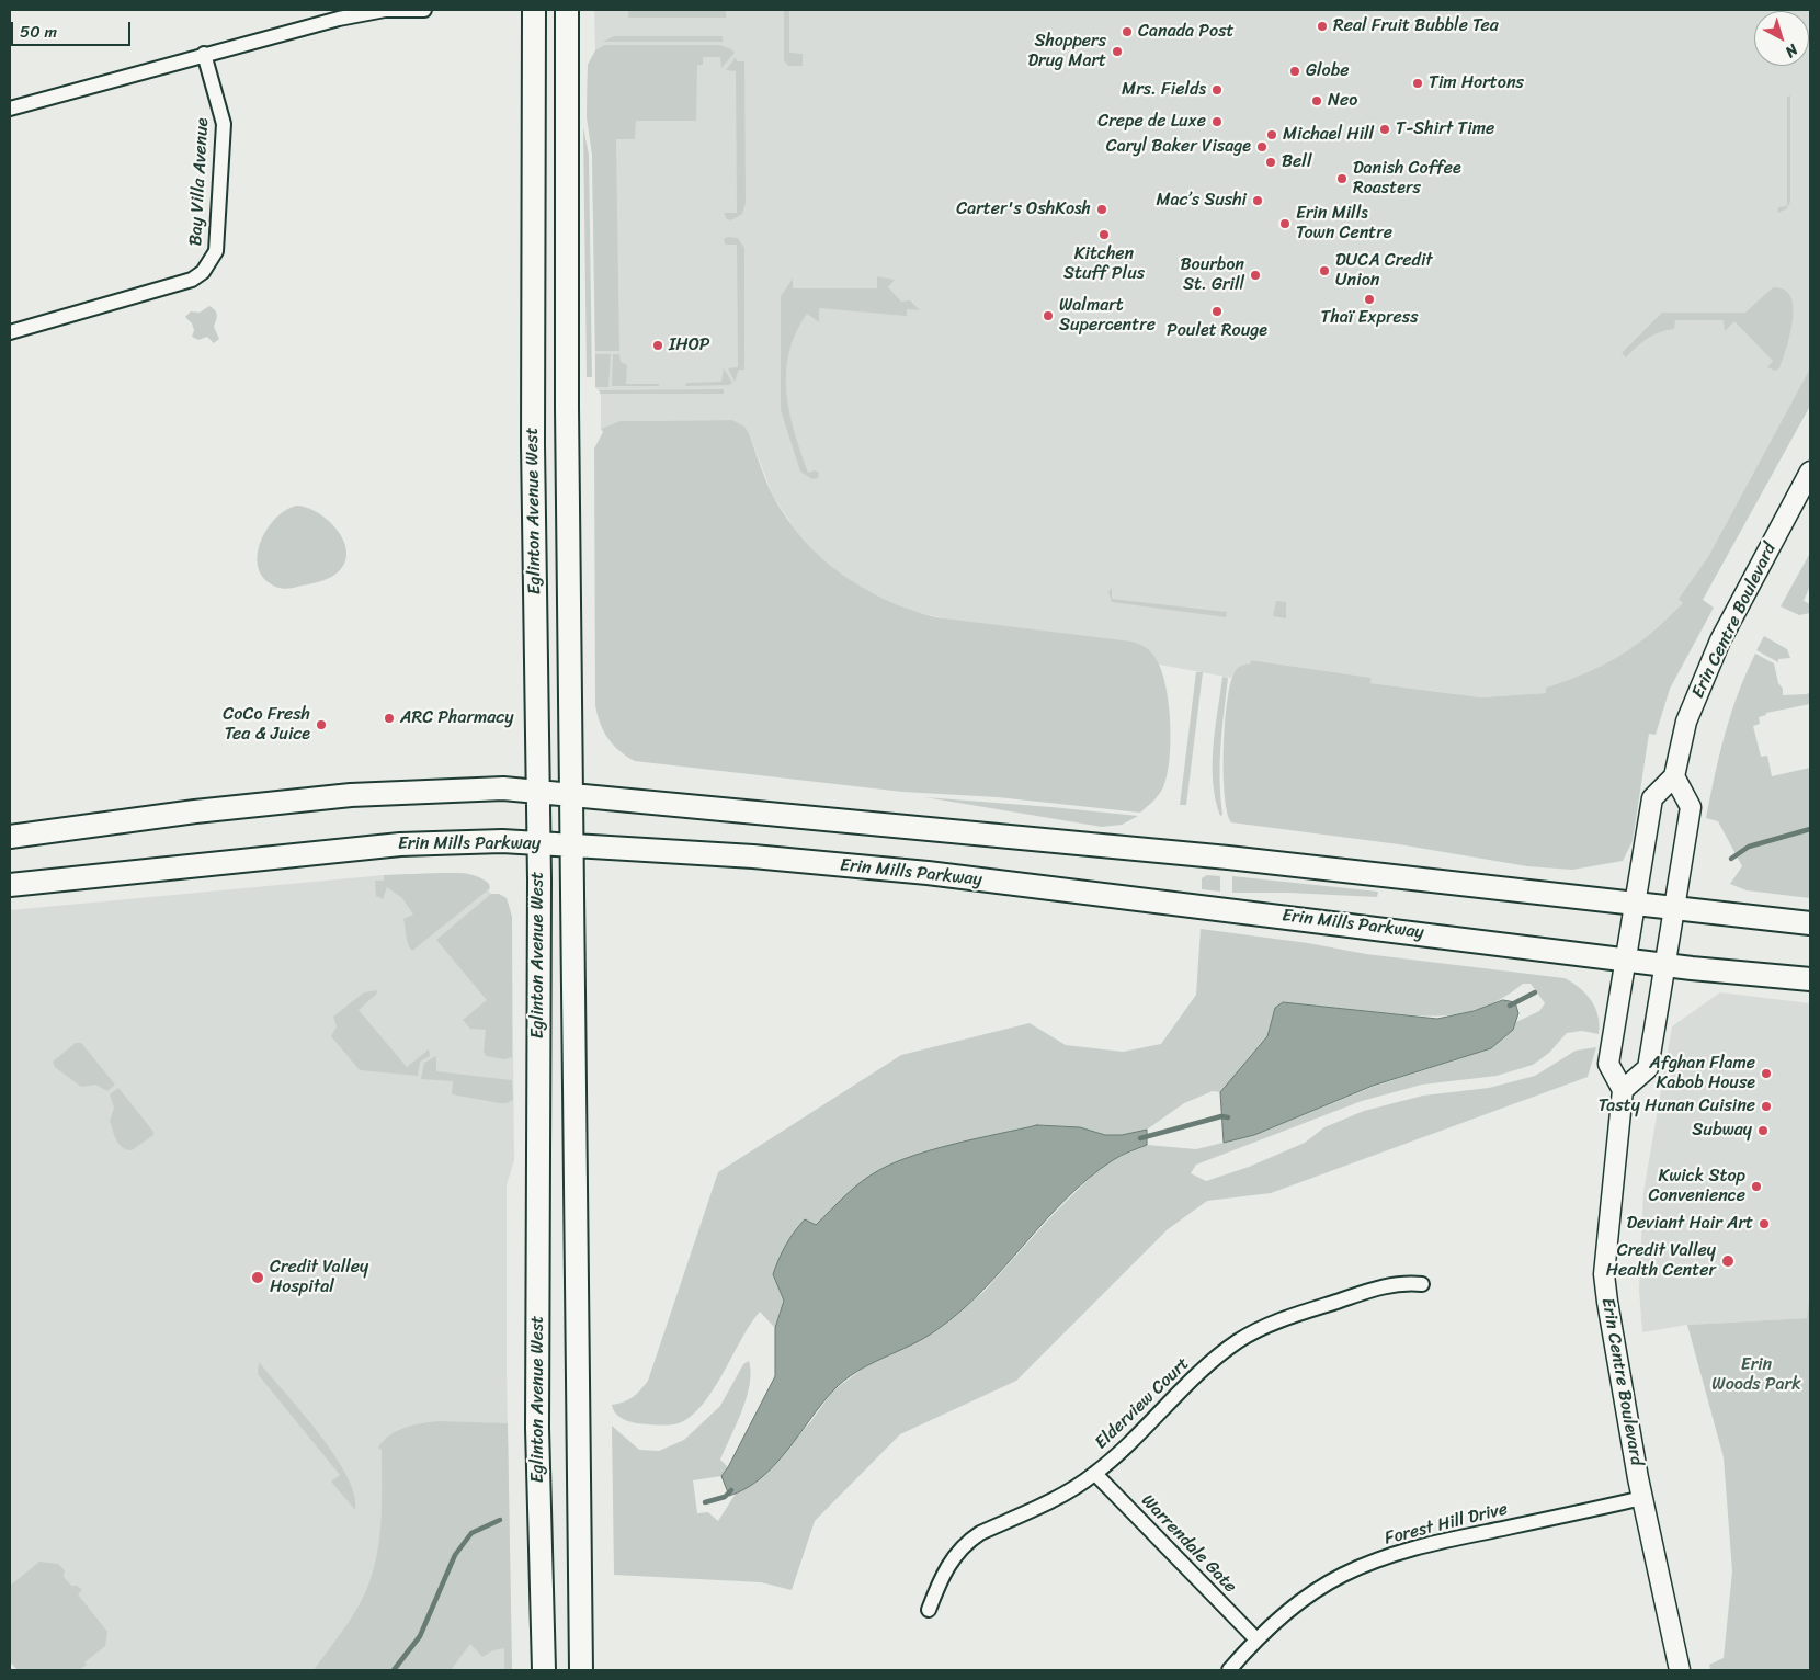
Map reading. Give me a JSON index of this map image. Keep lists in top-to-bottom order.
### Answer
{
  "streets": {
    "main road": ["Eglinton Avenue West", "Erin Mills Parkway"],
    "street": [
      "Bay Villa Avenue",
      "Erin Centre Boulevard",
      "Elderview Court",
      "Forest Hill Drive",
      "Warrendale Gate"
    ]
  },
  "crossings": [
    ["Eglinton Avenue West", "Erin Mills Parkway"],
    ["Erin Centre Boulevard", "Forest Hill Drive"],
    ["Elderview Court", "Warrendale Gate"],
    ["Forest Hill Drive", "Warrendale Gate"]
  ],
  "parks": ["Erin Woods Park"],
  "places": [
    "Real Fruit Bubble Tea",
    "Canada Post",
    "Shoppers Drug Mart",
    "Globe",
    "Tim Hortons",
    "Mrs. Fields",
    "Neo",
    "Crepe de Luxe",
    "T-Shirt Time",
    "Michael Hill",
    "Caryl Baker Visage",
    "Bell",
    "Danish Coffee Roasters",
    "Mac’s Sushi",
    "Carter's OshKosh",
    "Erin Mills Town Centre",
    "Kitchen Stuff Plus",
    "DUCA Credit Union",
    "Bourbon St. Grill",
    "Thaï Express",
    "Poulet Rouge",
    "Walmart Supercentre",
    "IHOP",
    "ARC Pharmacy",
    "CoCo Fresh Tea & Juice",
    "Afghan Flame Kabob House",
    "Tasty Hunan Cuisine",
    "Subway",
    "Kwick Stop Convenience",
    "Deviant Hair Art",
    "Credit Valley Health Center",
    "Credit Valley Hospital"
  ],
  "scale_bar": "50 m",
  "north": "bottom right"
}
